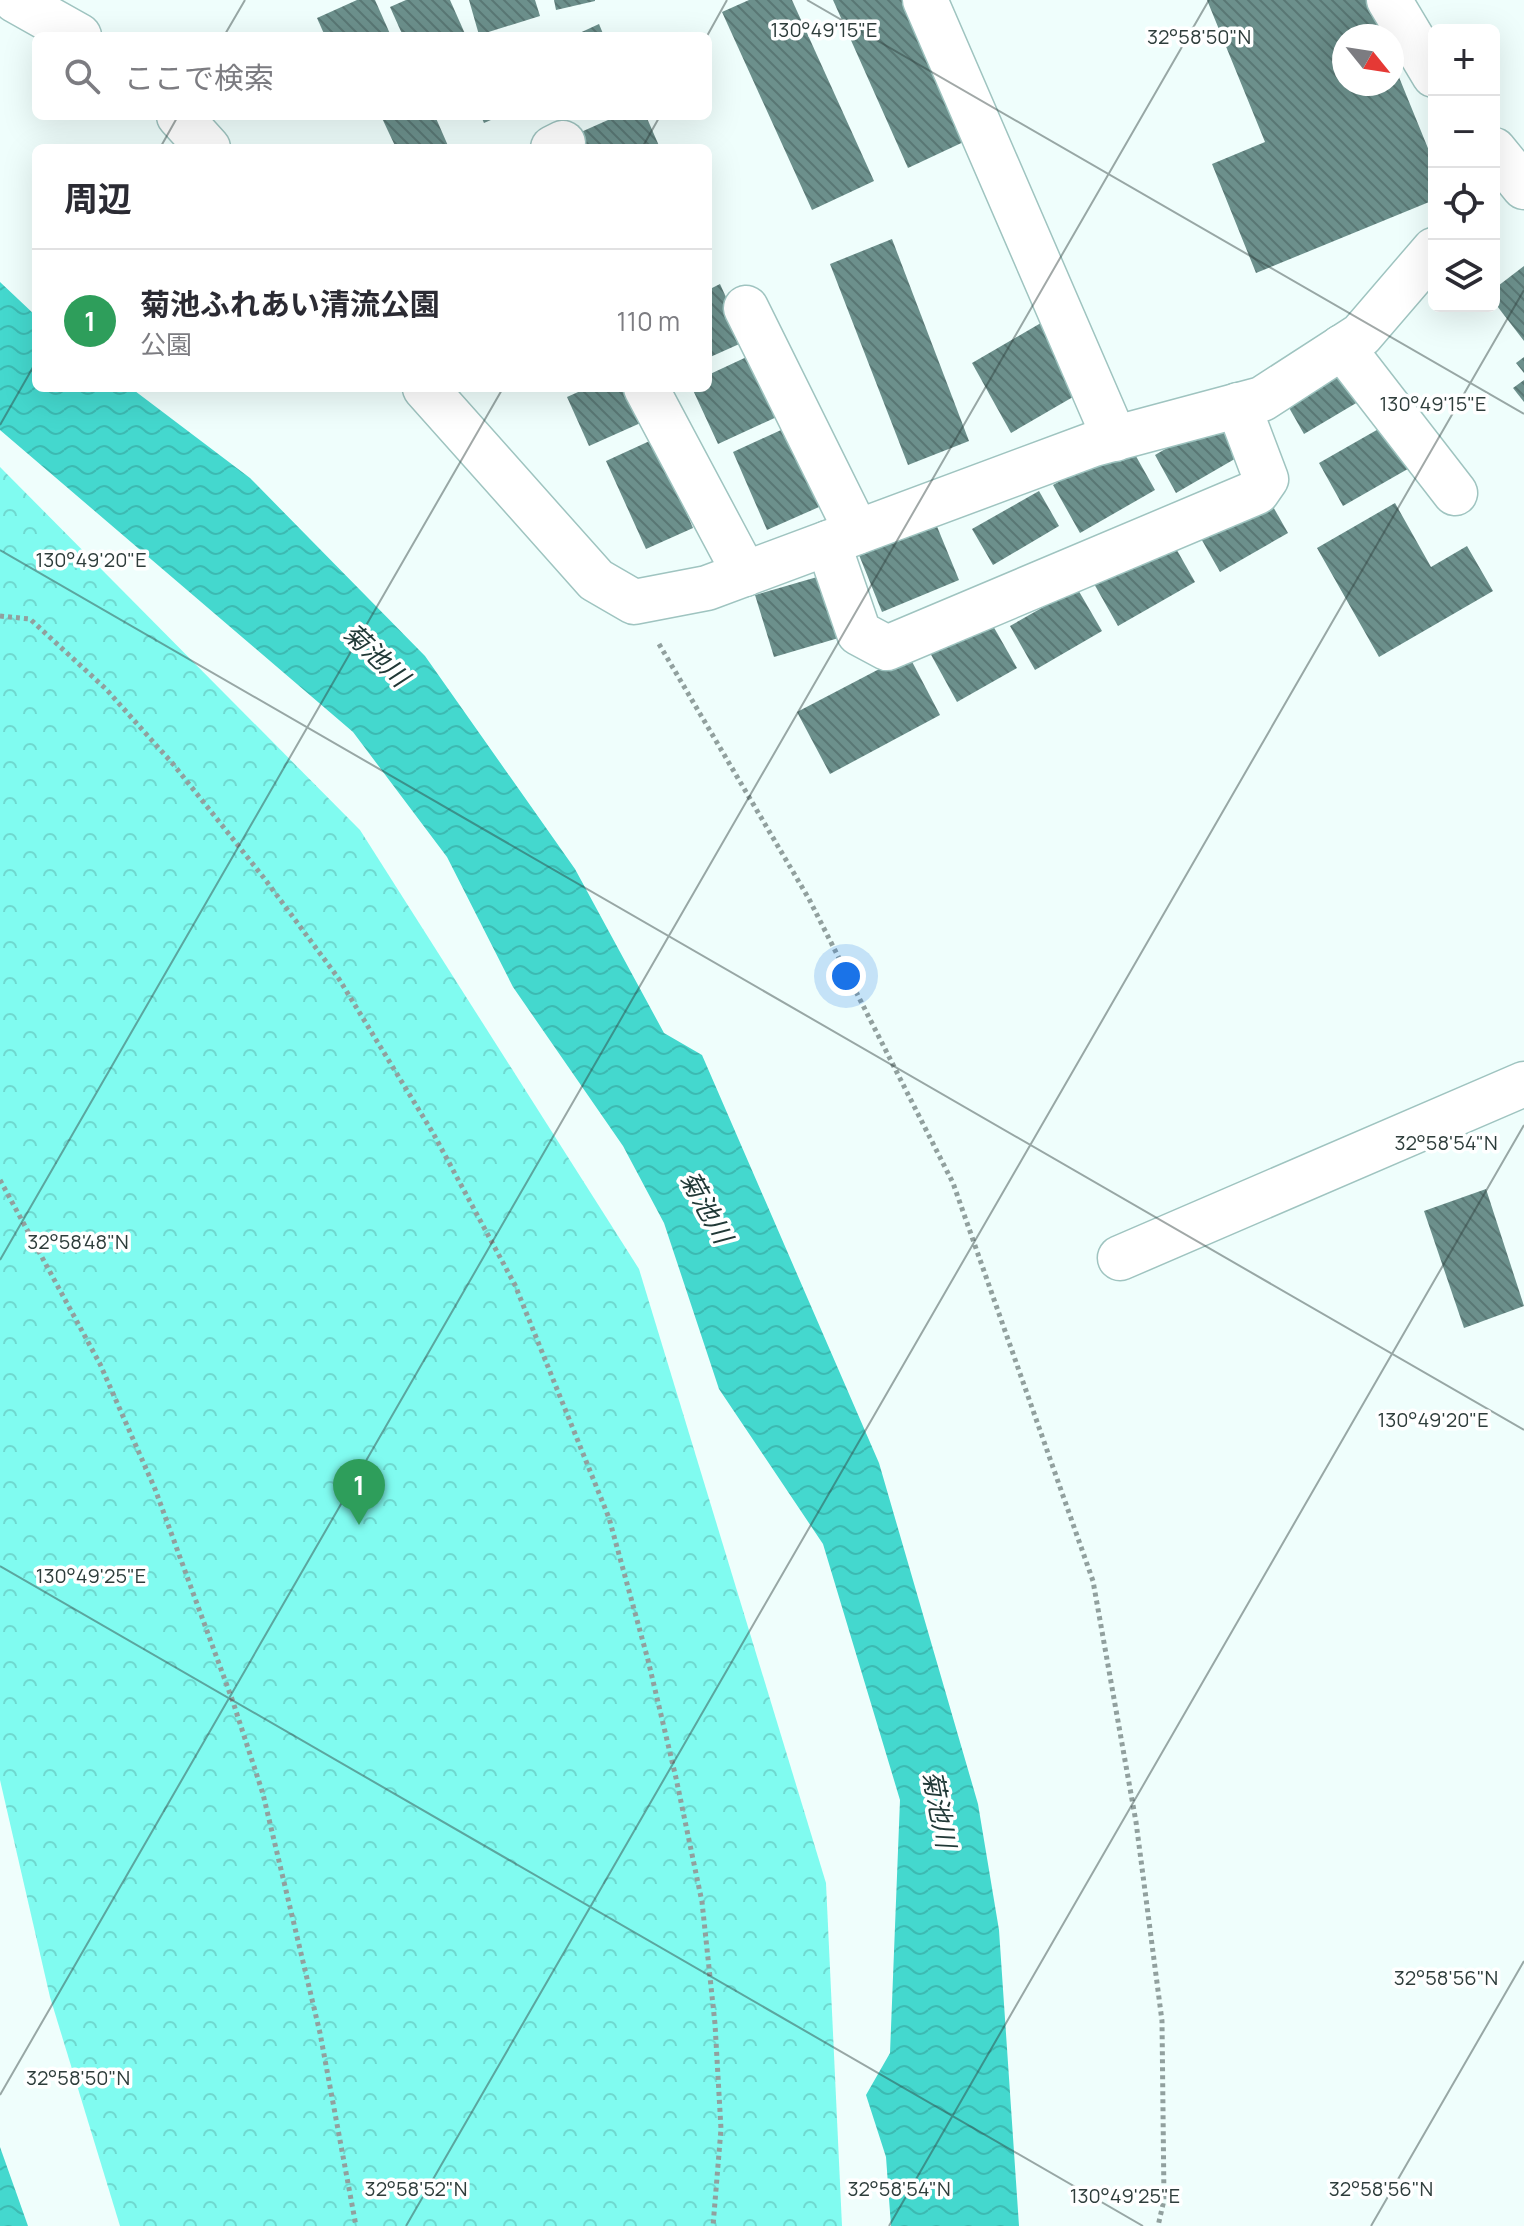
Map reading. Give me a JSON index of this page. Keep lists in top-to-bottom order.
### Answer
{
  "water": ["菊池川"],
  "north": "bottom right",
  "page": {
    "map_buttons": ["+", "−"],
    "search": "ここで検索",
    "heading": "周辺",
    "list": [
      {
        "mark": "1",
        "name": "菊池ふれあい清流公園",
        "note": "公園",
        "value": "110 m"
      }
    ],
    "pins": "1"
  },
  "coordinates": [
    "130°49'15\"E",
    "32°58'50\"N",
    "130°49'20\"E",
    "32°58'54\"N",
    "32°58'48\"N",
    "130°49'25\"E",
    "32°58'56\"N",
    "32°58'52\"N"
  ]
}
